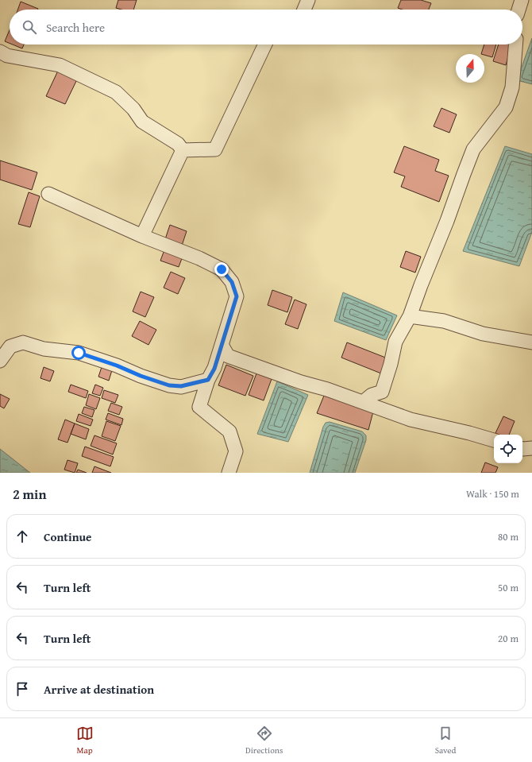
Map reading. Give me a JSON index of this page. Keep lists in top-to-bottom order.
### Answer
{
  "north": "top",
  "page": {
    "search": "Search here",
    "heading": ["2 min", "Walk · 150 m"],
    "list": [
      ["Continue", "80 m"],
      ["Turn left", "50 m"],
      ["Turn left", "20 m"],
      "Arrive at destination"
    ],
    "nav": ["Map", "Directions", "Saved"]
  }
}
